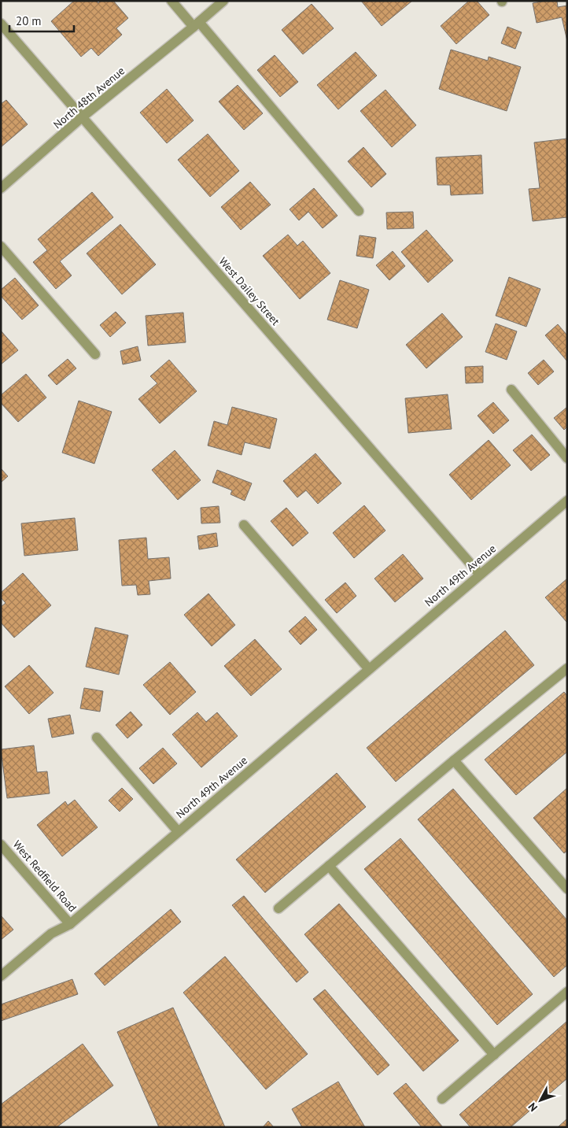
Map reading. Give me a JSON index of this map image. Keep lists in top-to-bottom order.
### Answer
{
  "streets": {
    "street": [
      "North 48th Avenue",
      "West Dailey Street",
      "North 49th Avenue",
      "West Redfield Road"
    ]
  },
  "crossings": [
    ["North 48th Avenue", "West Dailey Street"],
    ["West Dailey Street", "North 49th Avenue"],
    ["North 49th Avenue", "West Redfield Road"]
  ],
  "scale_bar": "20 m",
  "north": "bottom left"
}
